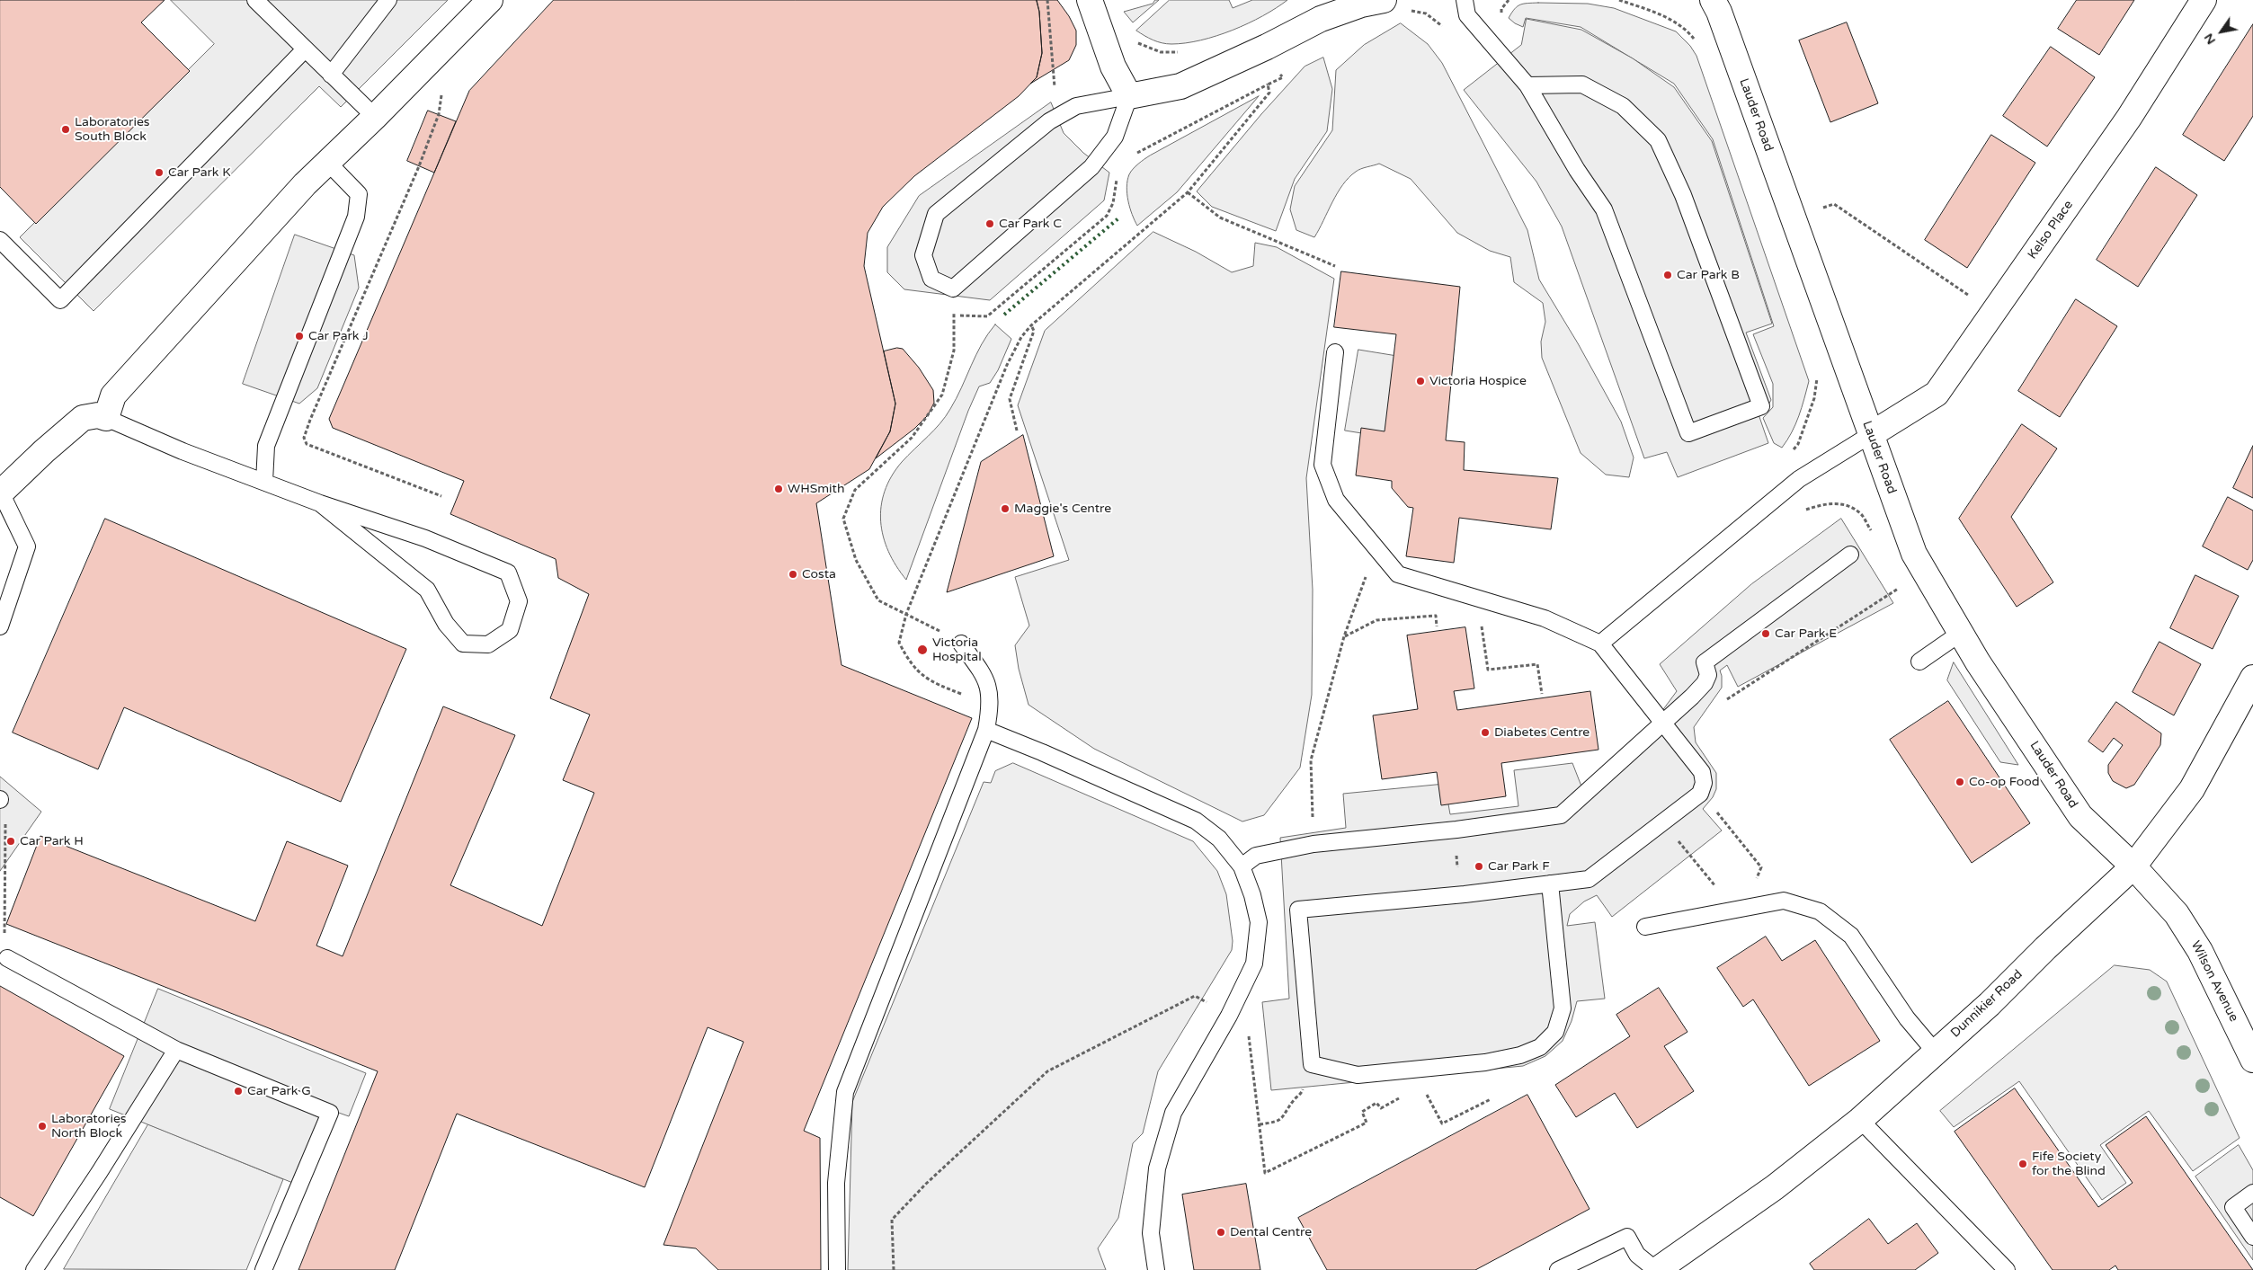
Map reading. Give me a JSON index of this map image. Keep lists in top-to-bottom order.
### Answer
{
  "streets": {
    "street": [
      "Lauder Road",
      "Kelso Place",
      "Wilson Avenue",
      "Dunnikier Road"
    ]
  },
  "crossings": [
    ["Lauder Road", "Kelso Place"],
    ["Lauder Road", "Wilson Avenue"],
    ["Lauder Road", "Dunnikier Road"],
    ["Wilson Avenue", "Dunnikier Road"]
  ],
  "places": [
    "Laboratories South Block",
    "Car Park K",
    "Car Park C",
    "Car Park B",
    "Car Park J",
    "Victoria Hospice",
    "WHSmith",
    "Maggie's Centre",
    "Costa",
    "Car Park E",
    "Victoria Hospital",
    "Diabetes Centre",
    "Co-op Food",
    "Car Park H",
    "Car Park F",
    "Car Park G",
    "Laboratories North Block",
    "Fife Society for the Blind",
    "Dental Centre"
  ],
  "north": "bottom left"
}
